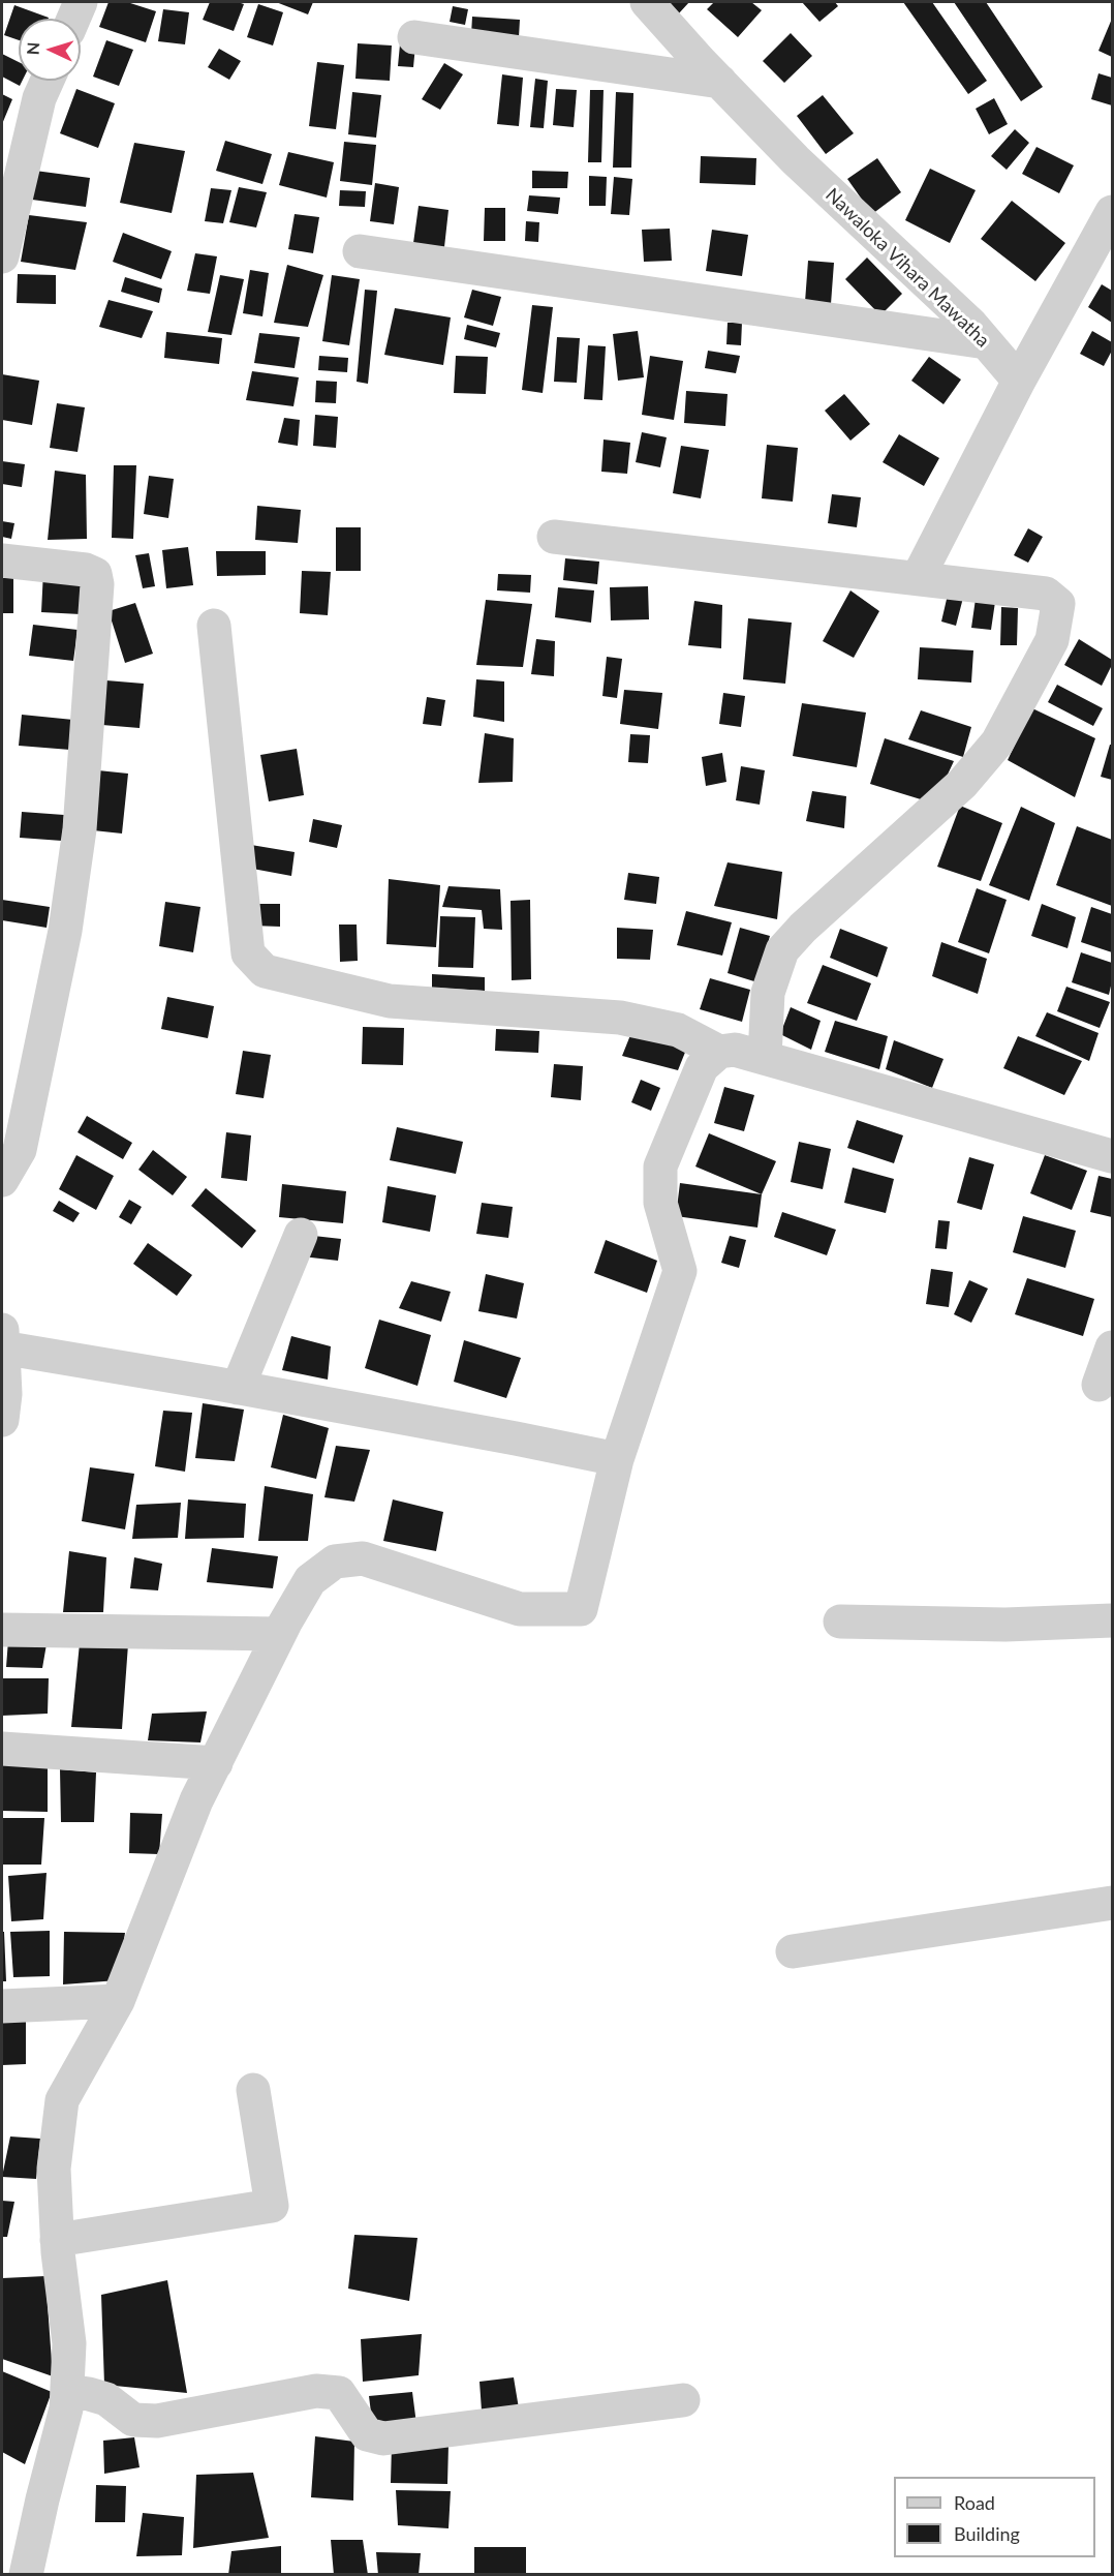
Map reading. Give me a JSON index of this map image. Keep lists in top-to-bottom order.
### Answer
{
  "streets": {
    "street": ["Nawaloka Vihara Mawatha"]
  },
  "legend": ["Road", "Building"],
  "north": "left"
}
